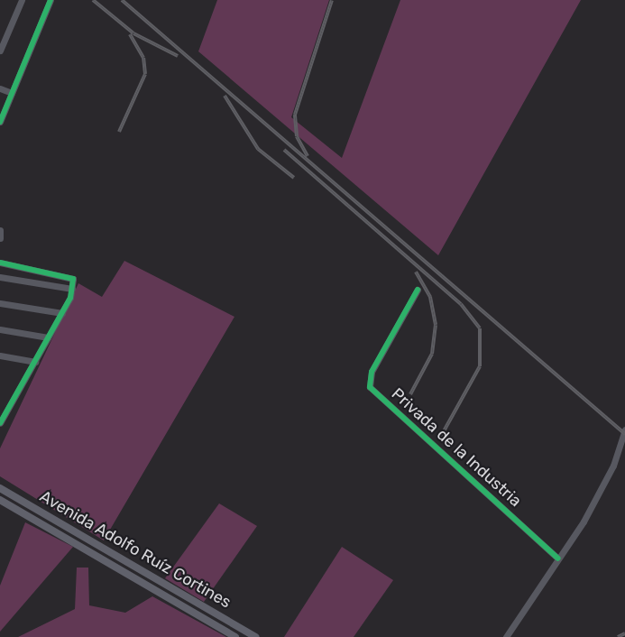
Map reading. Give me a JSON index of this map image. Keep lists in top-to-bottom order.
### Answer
{
  "streets": {
    "main road": ["Avenida Adolfo Ruíz Cortines"],
    "street": ["Privada de la Industria"]
  }
}
